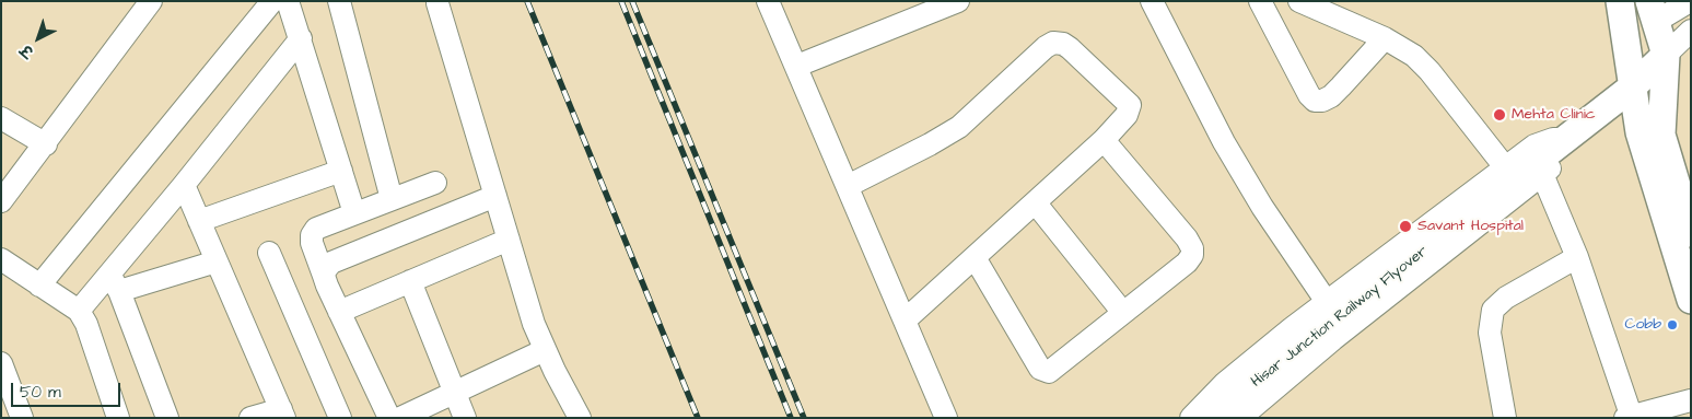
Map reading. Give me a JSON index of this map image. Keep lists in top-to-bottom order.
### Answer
{
  "streets": {
    "main road": ["Hisar Junction Railway Flyover"]
  },
  "places": ["Mehta Clinic", "Savant Hospital", "Cobb"],
  "scale_bar": "50 m",
  "north": "bottom left"
}
